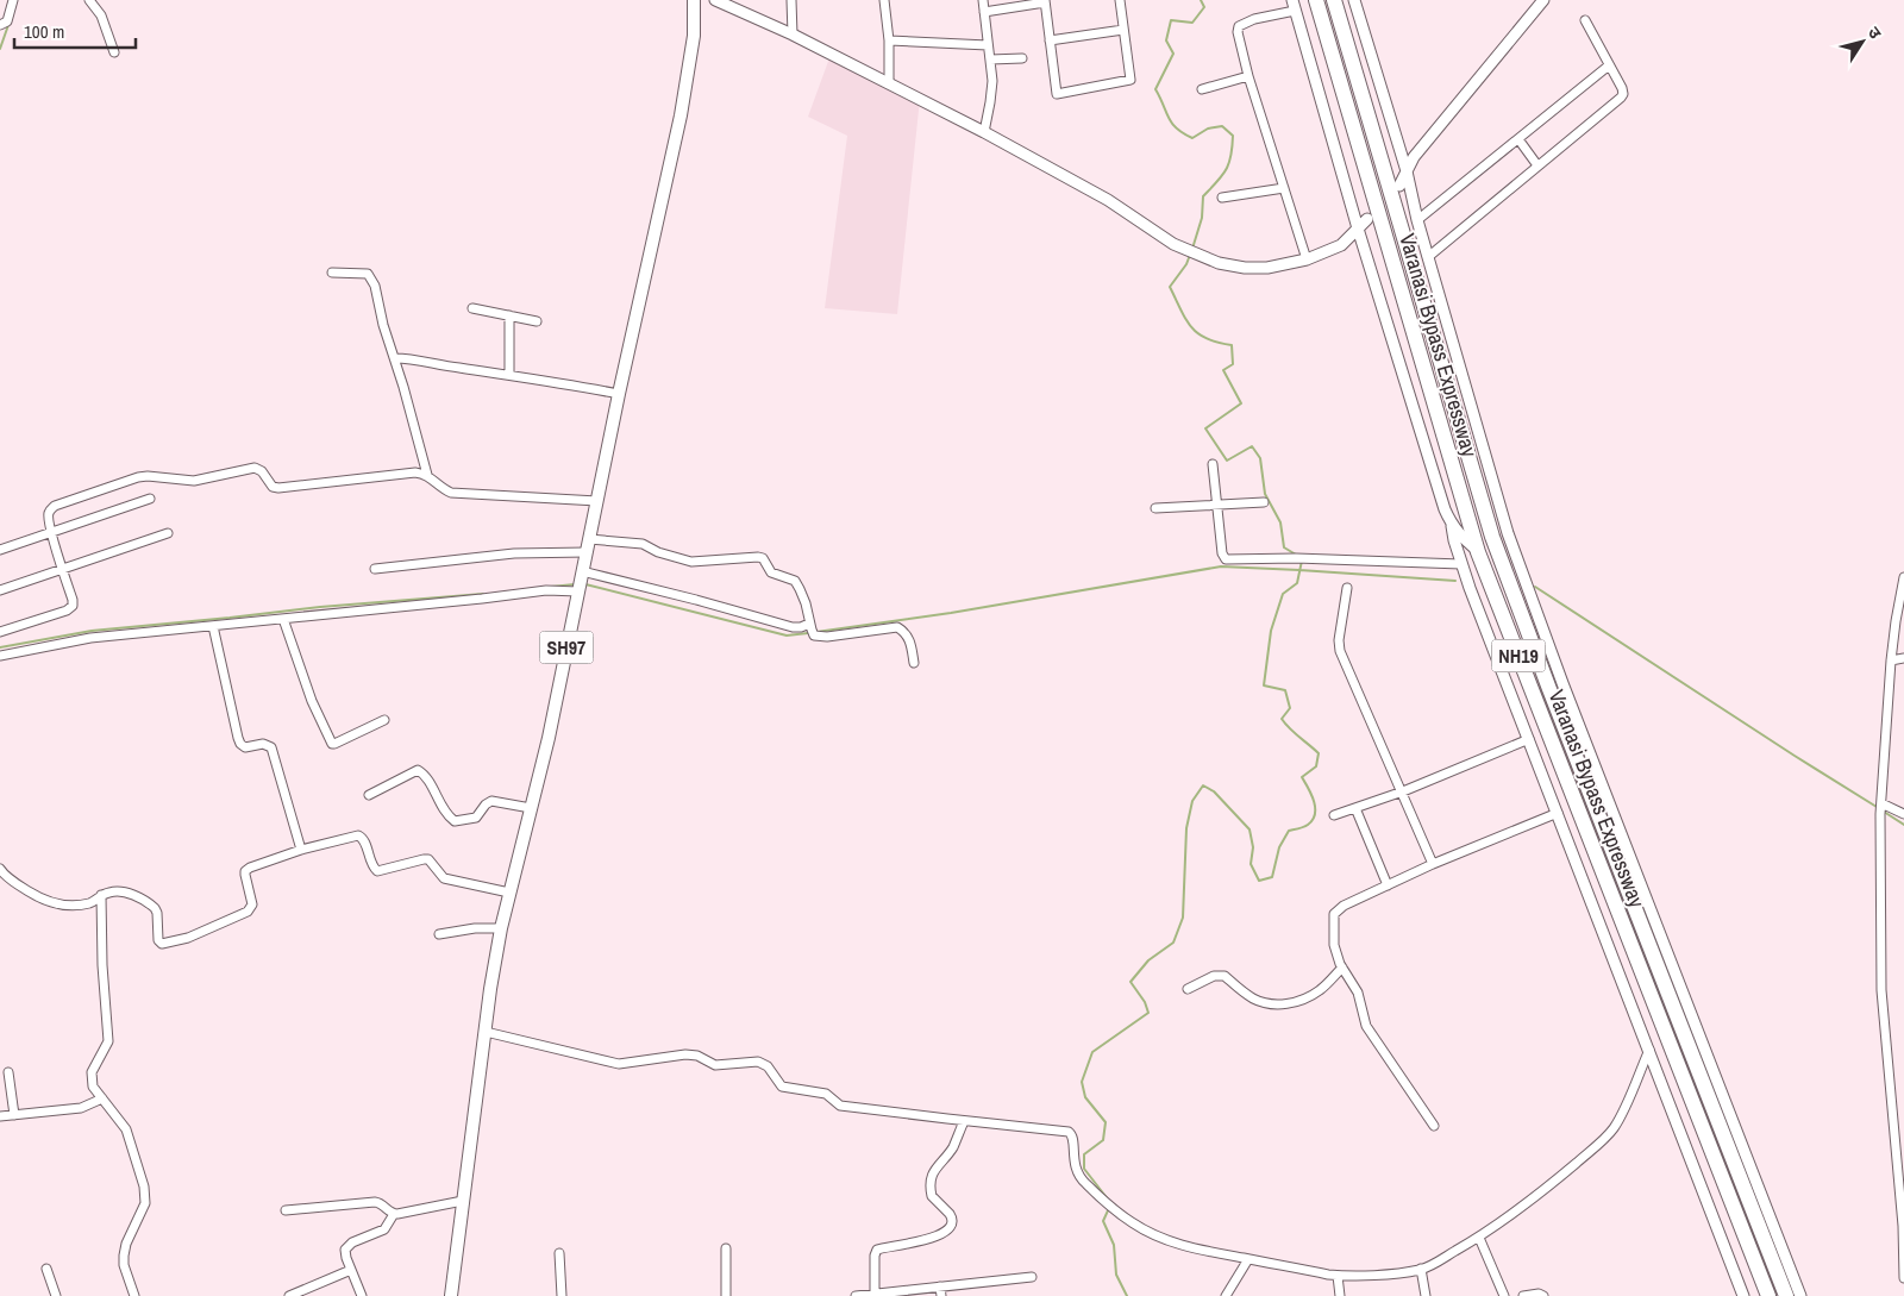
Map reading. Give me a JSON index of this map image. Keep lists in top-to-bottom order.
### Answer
{
  "streets": {
    "highway": ["Varanasi Bypass Expressway", "NH19"],
    "main road": ["SH97"]
  },
  "scale_bar": "100 m",
  "north": "top right"
}
